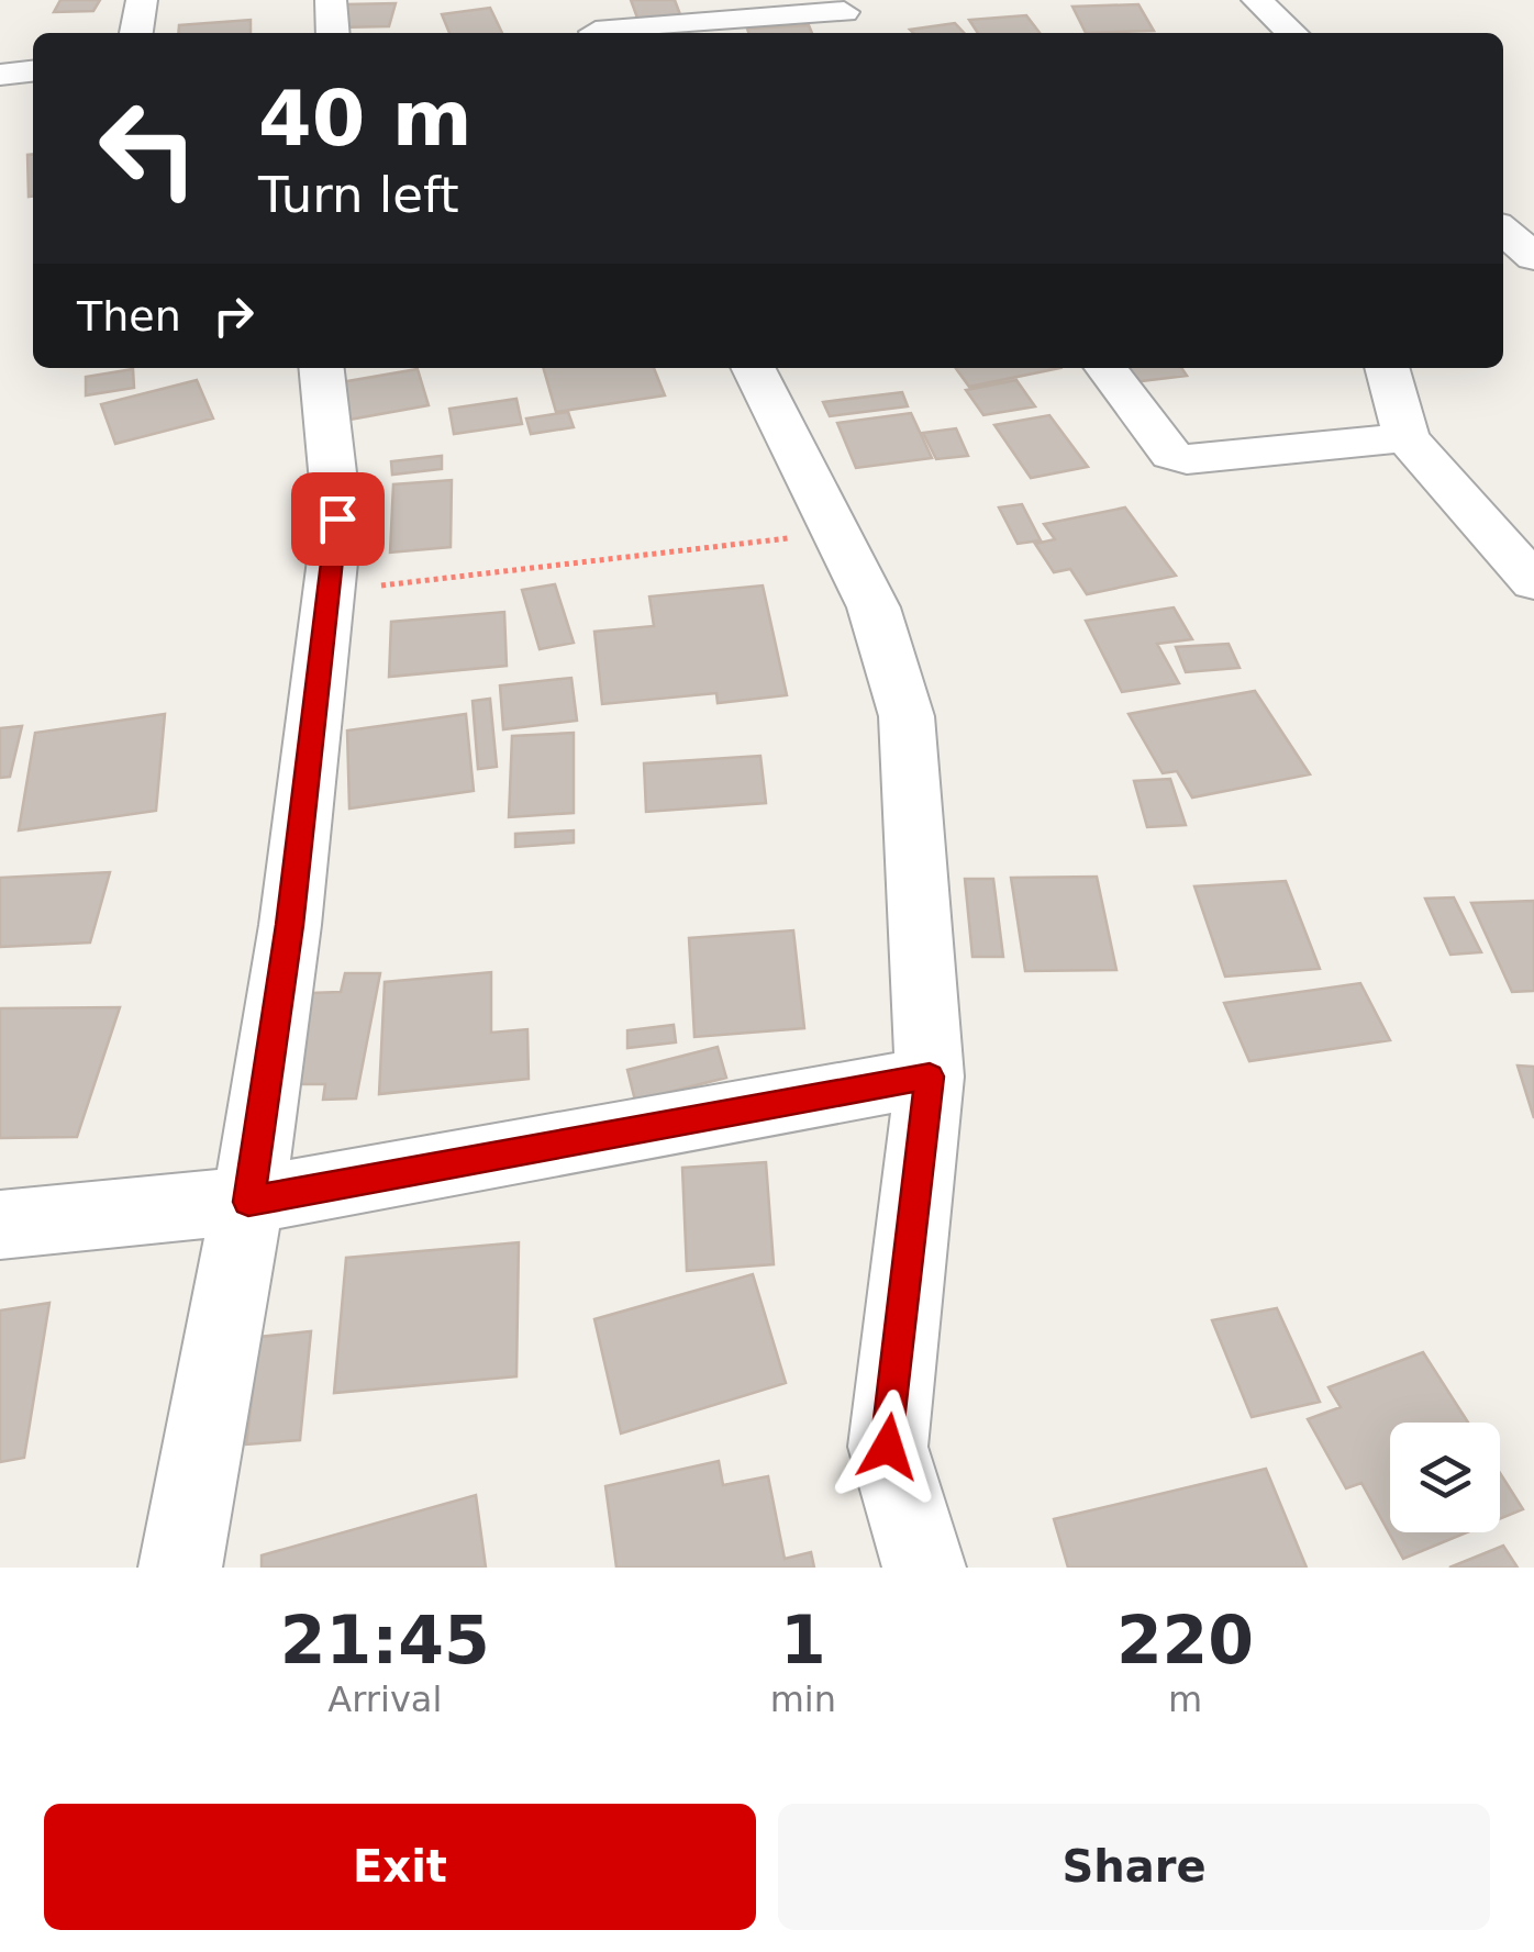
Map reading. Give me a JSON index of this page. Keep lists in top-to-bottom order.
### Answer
{
  "page": {
    "turn": ["40 m", "Turn left"],
    "then": "Then",
    "eta": [
      "21:45",
      "Arrival",
      "1",
      "min",
      "220",
      "m"
    ],
    "buttons": ["Exit", "Share"]
  }
}
